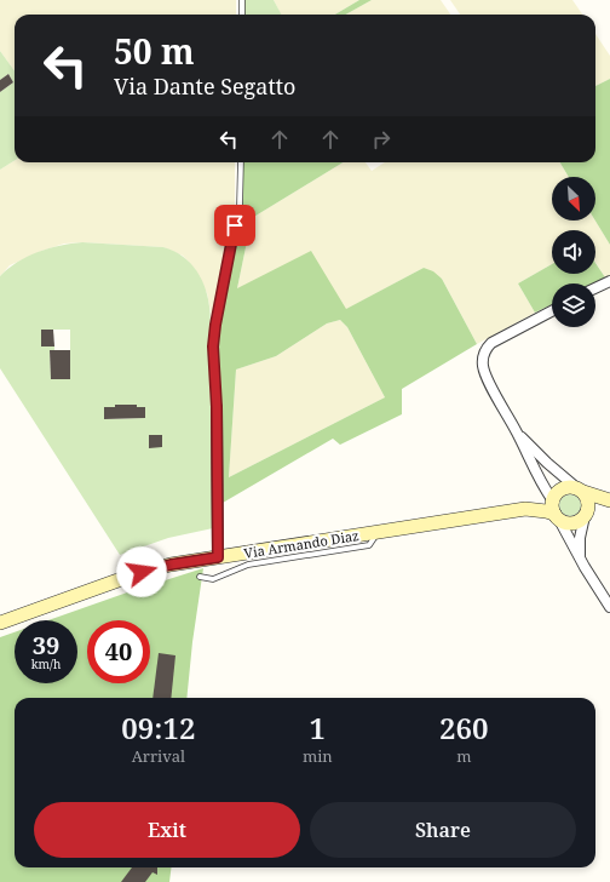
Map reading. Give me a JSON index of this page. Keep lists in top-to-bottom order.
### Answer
{
  "streets": {
    "street": ["Via Armando Diaz"]
  },
  "north": "bottom right",
  "page": {
    "turn": ["50 m", "Via Dante Segatto"],
    "speed": "39 km/h",
    "limit": "40",
    "eta": [
      "09:12",
      "Arrival",
      "1",
      "min",
      "260",
      "m"
    ],
    "buttons": ["Exit", "Share"]
  }
}
